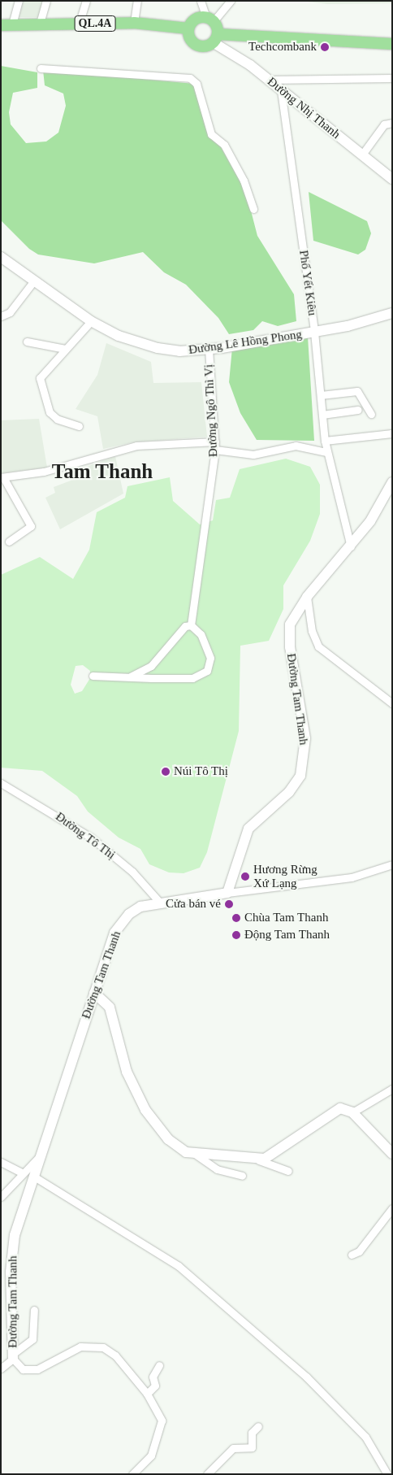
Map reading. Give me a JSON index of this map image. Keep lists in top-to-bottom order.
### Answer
{
  "streets": {
    "main road": ["QL.4A"],
    "street": [
      "Đường Nhị Thanh",
      "Phố Yết Kiêu",
      "Đường Lê Hồng Phong",
      "Đường Ngô Thì Vị",
      "Đường Tam Thanh",
      "Đường Tô Thị"
    ]
  },
  "crossings": [
    ["QL.4A", "Đường Nhị Thanh"],
    ["Đường Nhị Thanh", "Phố Yết Kiêu"],
    ["Phố Yết Kiêu", "Đường Lê Hồng Phong"],
    ["Phố Yết Kiêu", "Đường Tam Thanh"],
    ["Đường Lê Hồng Phong", "Đường Ngô Thì Vị"],
    ["Đường Tam Thanh", "Đường Tô Thị"]
  ],
  "districts": ["Tam Thanh"],
  "places": [
    "Techcombank",
    "Núi Tô Thị",
    "Hương Rừng Xứ Lạng",
    "Cửa bán vé",
    "Chùa Tam Thanh",
    "Động Tam Thanh"
  ]
}
